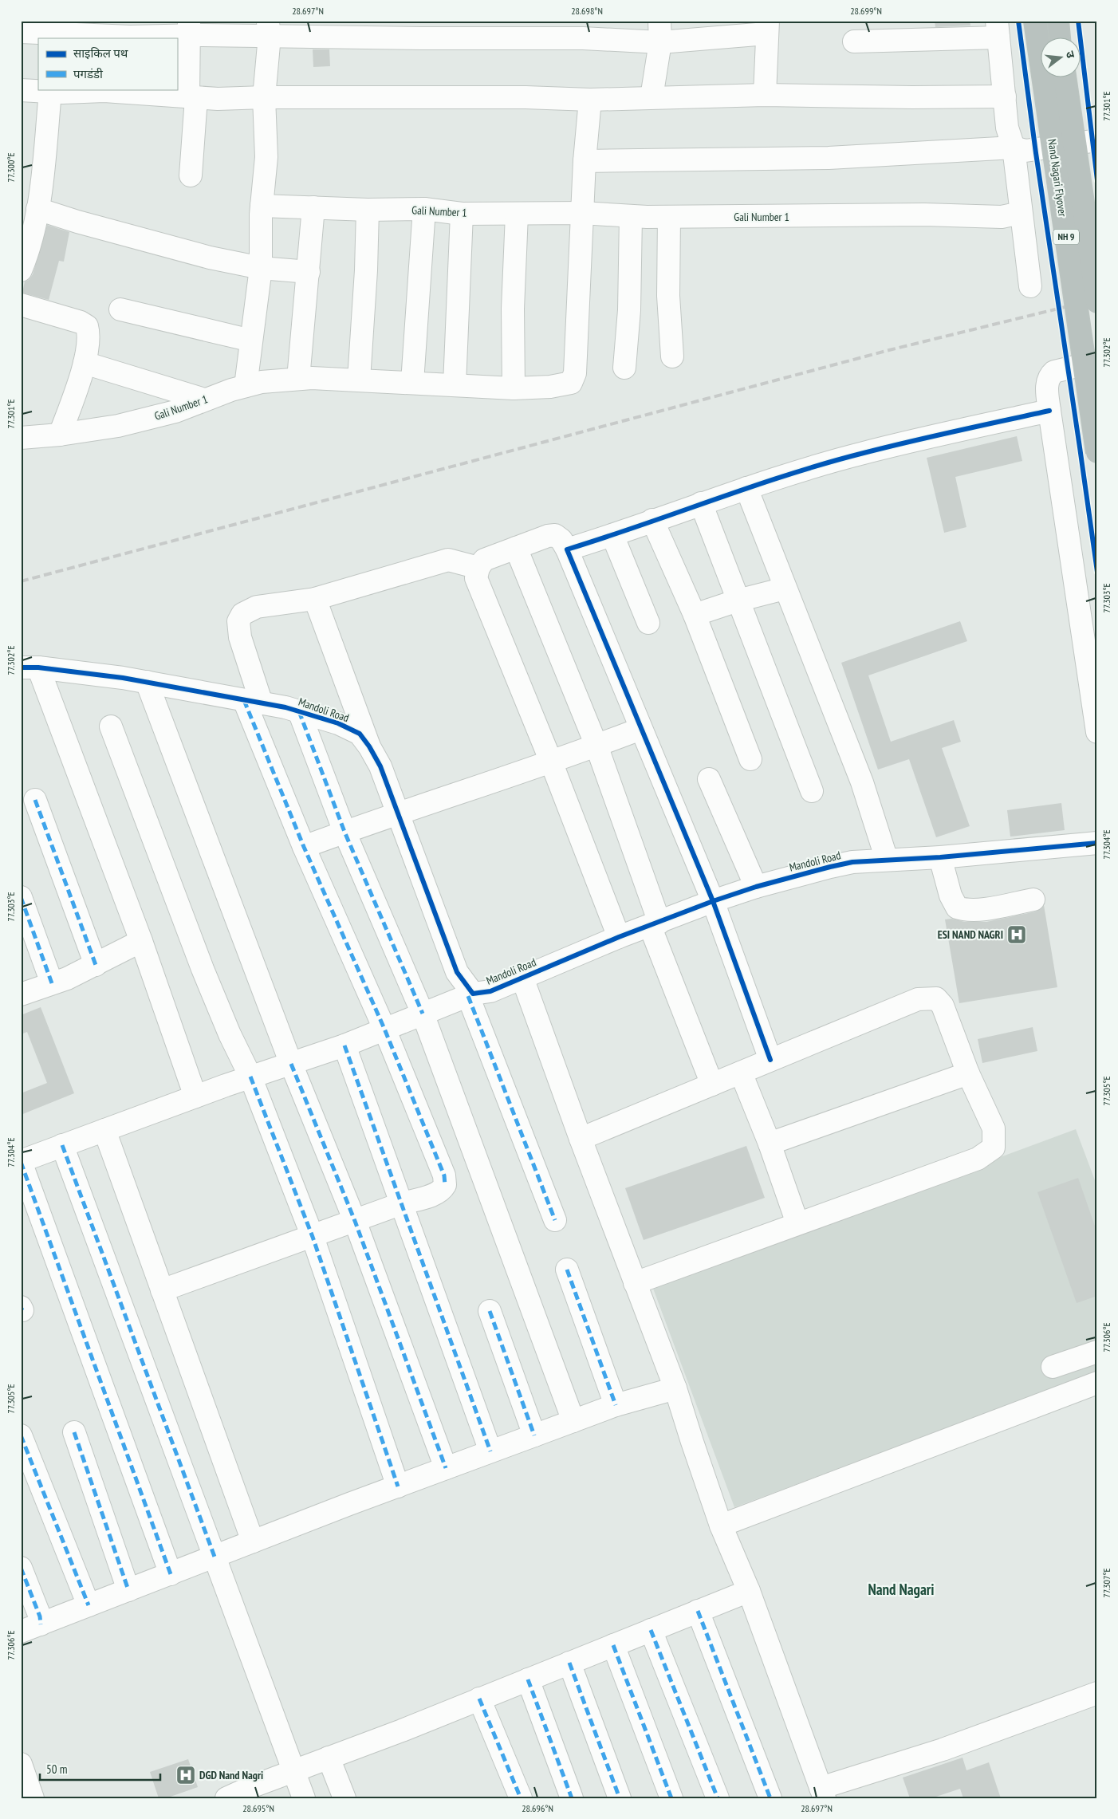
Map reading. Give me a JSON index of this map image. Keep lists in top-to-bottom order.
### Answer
{
  "streets": {
    "highway": ["Nand Nagari Flyover", "NH 9"],
    "street": ["Gali Number 1", "Mandoli Road"]
  },
  "districts": ["Nand Nagari"],
  "places": {
    "hospital": ["ESI NAND NAGRI", "DGD Nand Nagri"]
  },
  "legend": ["साइकिल पथ", "पगडंडी"],
  "scale_bar": "50 m",
  "north": "right",
  "coordinates": [
    "28.697°N",
    "28.698°N",
    "28.699°N",
    "77.301°E",
    "77.300°E",
    "77.302°E",
    "77.303°E",
    "77.304°E",
    "77.305°E",
    "77.306°E",
    "77.307°E",
    "28.695°N",
    "28.696°N"
  ]
}
